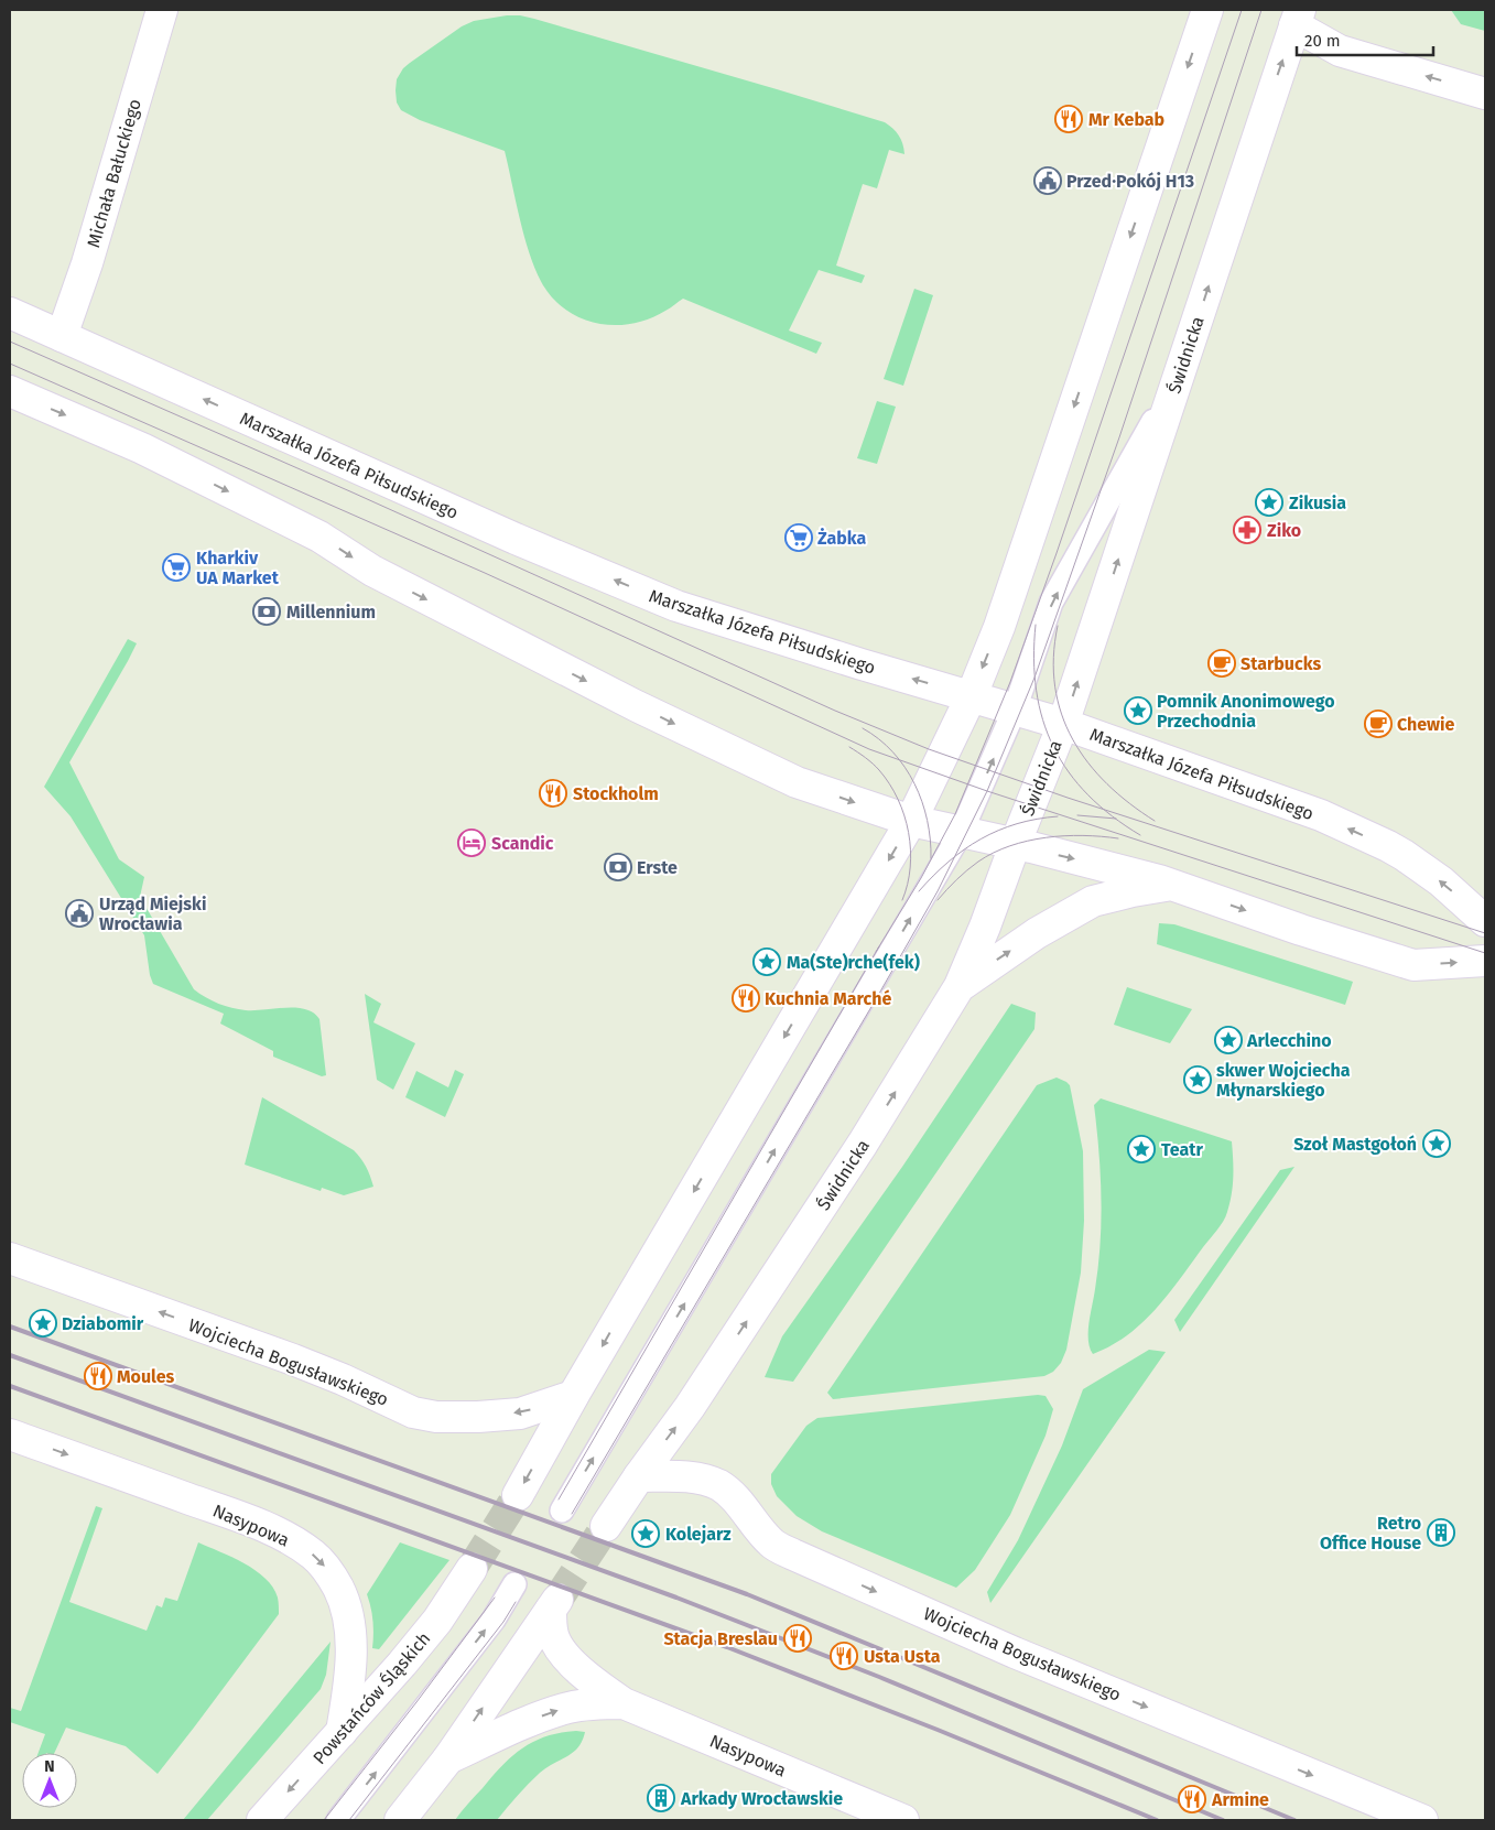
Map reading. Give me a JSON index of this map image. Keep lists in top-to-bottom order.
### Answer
{
  "streets": {
    "street": [
      "Michała Bałuckiego",
      "Świdnicka",
      "Marszałka Józefa Piłsudskiego",
      "Wojciecha Bogusławskiego",
      "Nasypowa",
      "Powstańców Śląskich"
    ]
  },
  "crossings": [
    ["Michała Bałuckiego", "Marszałka Józefa Piłsudskiego"],
    ["Świdnicka", "Marszałka Józefa Piłsudskiego"],
    ["Świdnicka", "Wojciecha Bogusławskiego"],
    ["Nasypowa", "Powstańców Śląskich"]
  ],
  "one_way": ["Powstańców Śląskich"],
  "places": {
    "restaurant": [
      "Mr Kebab",
      "Stockholm",
      "Kuchnia Marché",
      "Moules",
      "Stacja Breslau",
      "Usta Usta",
      "Armine"
    ],
    "public building": ["Przed·Pokój H13", "Urząd Miejski Wrocławia"],
    "place": [
      "Zikusia",
      "Pomnik Anonimowego Przechodnia",
      "Ma(Ste)rche(fek)",
      "Arlecchino",
      "skwer Wojciecha Młynarskiego",
      "Szoł Mastgołoń",
      "Teatr",
      "Dziabomir",
      "Kolejarz"
    ],
    "pharmacy": ["Ziko"],
    "supermarket": ["Żabka", "Kharkiv UA Market"],
    "bank": ["Millennium", "Erste"],
    "cafe": ["Starbucks", "Chewie"],
    "hotel": ["Scandic"],
    "building": ["Retro Office House", "Arkady Wrocławskie"]
  },
  "scale_bar": "20 m",
  "north": "top"
}
